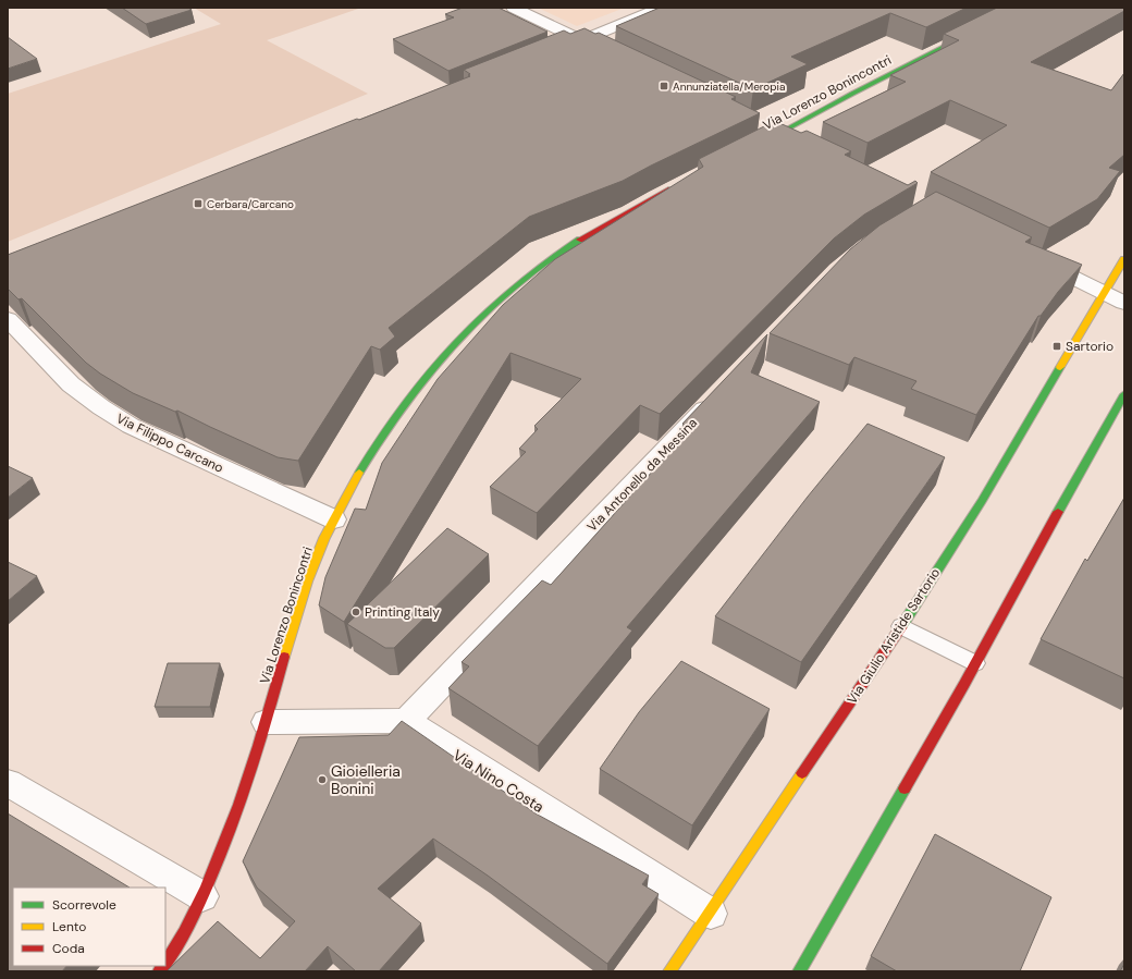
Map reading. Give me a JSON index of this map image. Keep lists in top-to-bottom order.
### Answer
{
  "streets": {
    "street": [
      "Via Lorenzo Bonincontri",
      "Via Filippo Carcano",
      "Via Antonello da Messina",
      "Via Giulio Aristide Sartorio",
      "Via Nino Costa"
    ]
  },
  "crossings": [
    ["Via Lorenzo Bonincontri", "Via Filippo Carcano"],
    ["Via Antonello da Messina", "Via Nino Costa"],
    ["Via Giulio Aristide Sartorio", "Via Nino Costa"]
  ],
  "places": {
    "transit": ["Annunziatella/Meropia", "Cerbara/Carcano", "Sartorio"],
    "other": ["Printing Italy", "Gioielleria Bonini"]
  },
  "legend": ["Scorrevole", "Lento", "Coda"]
}
